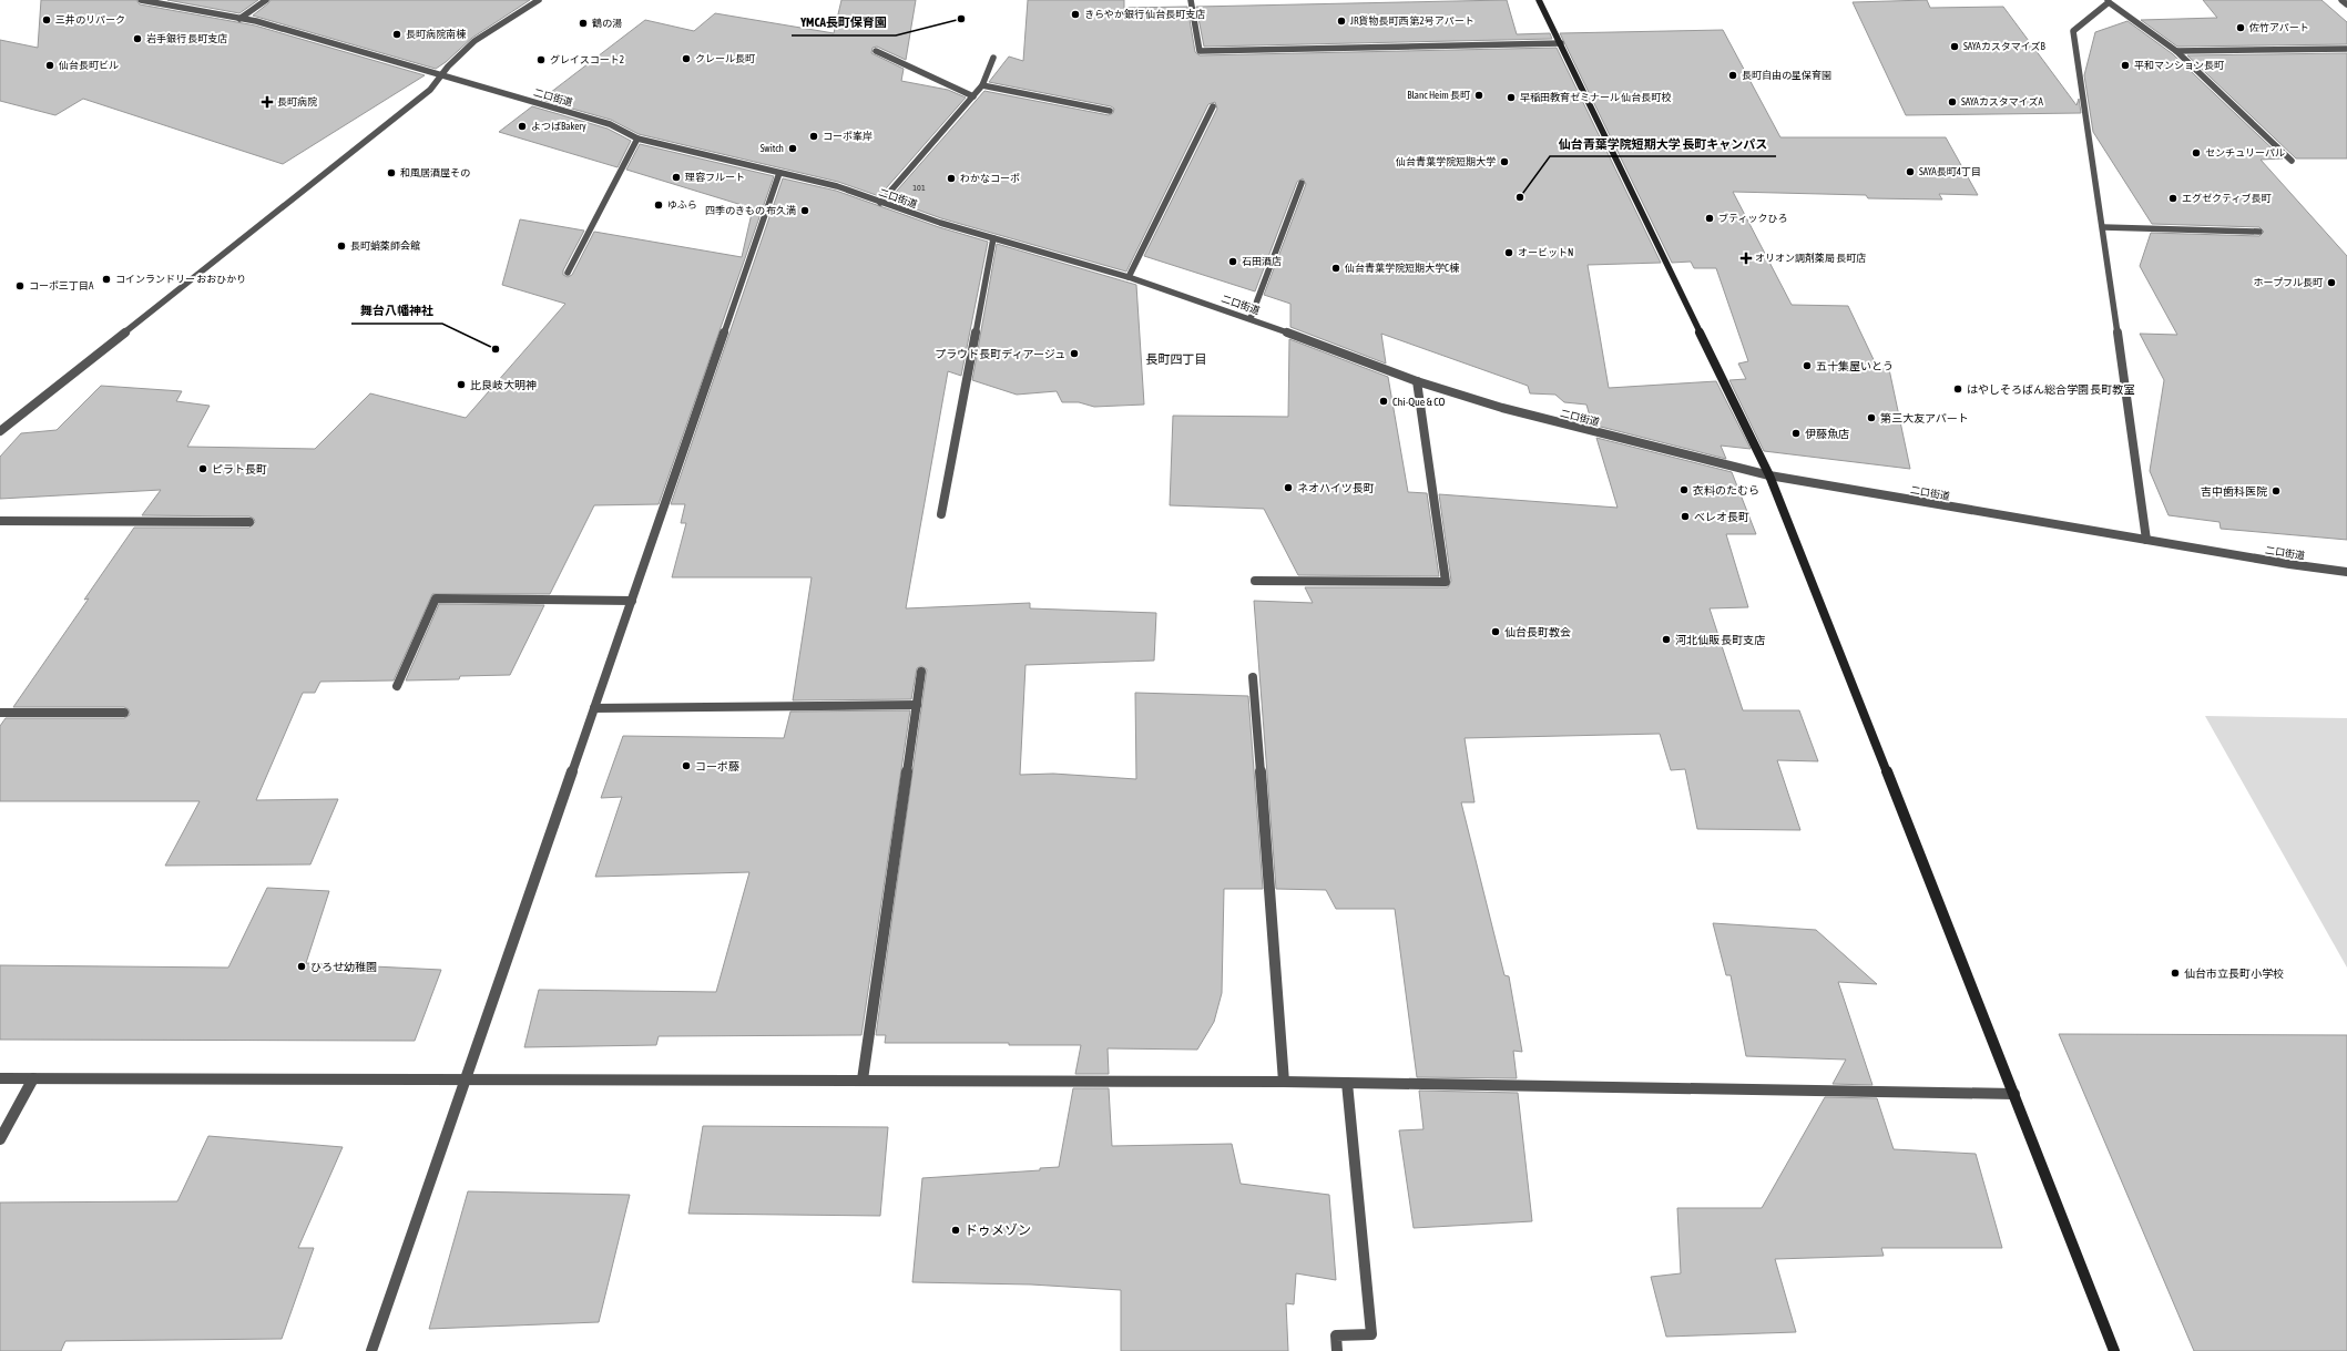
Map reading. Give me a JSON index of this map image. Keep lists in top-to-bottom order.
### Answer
{
  "streets": {
    "street": ["二口街道"]
  },
  "districts": ["長町四丁目"],
  "places": {
    "other": [
      "きらやか銀行 仙台長町支店",
      "YMCA長町保育園",
      "三井のリパーク",
      "JR貨物長町西 第2号アパート",
      "鶴の湯",
      "佐竹アパート",
      "長町病院南棟",
      "岩手銀行 長町支店",
      "SAYAカスタマイズB",
      "クレール長町",
      "グレイスコート2",
      "仙台長町ビル",
      "平和マンション長町",
      "長町自由の星保育園",
      "Blanc Heim 長町",
      "早稲田教育ゼミナール 仙台長町校",
      "SAYAカスタマイズA",
      "よつばBakery",
      "コーポ峯岸",
      "Switch",
      "センチュリーパル",
      "仙台青葉学院短期大学",
      "SAYA長町4丁目",
      "和風居酒屋その",
      "理容フルート",
      "わかなコーポ",
      "仙台青葉学院短期大学 長町キャンパス",
      "エグゼクティブ長町",
      "ゆふら",
      "四季のきもの 布久満",
      "ブティックひろ",
      "長町蛸薬師会館",
      "オービットN",
      "石田酒店",
      "仙台青葉学院短期大学C棟",
      "コインランドリー おおひかり",
      "ホープフル長町",
      "コーポ三丁目A",
      "舞台八幡神社",
      "プラウド長町ディアージュ",
      "五十集屋いとう",
      "比良岐大明神",
      "はやしそろばん総合学園 長町教室",
      "Chi-Que & CO",
      "第三大友アパート",
      "伊藤魚店",
      "ピラト長町",
      "ネオハイツ長町",
      "衣料のたむら",
      "吉中歯科医院",
      "べレオ長町",
      "仙台長町教会",
      "河北仙販 長町支店",
      "コーポ藤",
      "ひろせ幼稚園",
      "仙台市立長町小学校",
      "ドゥメゾン"
    ],
    "health": ["長町病院", "オリオン調剤薬局 長町店"]
  },
  "house_numbers": ["101"]
}
